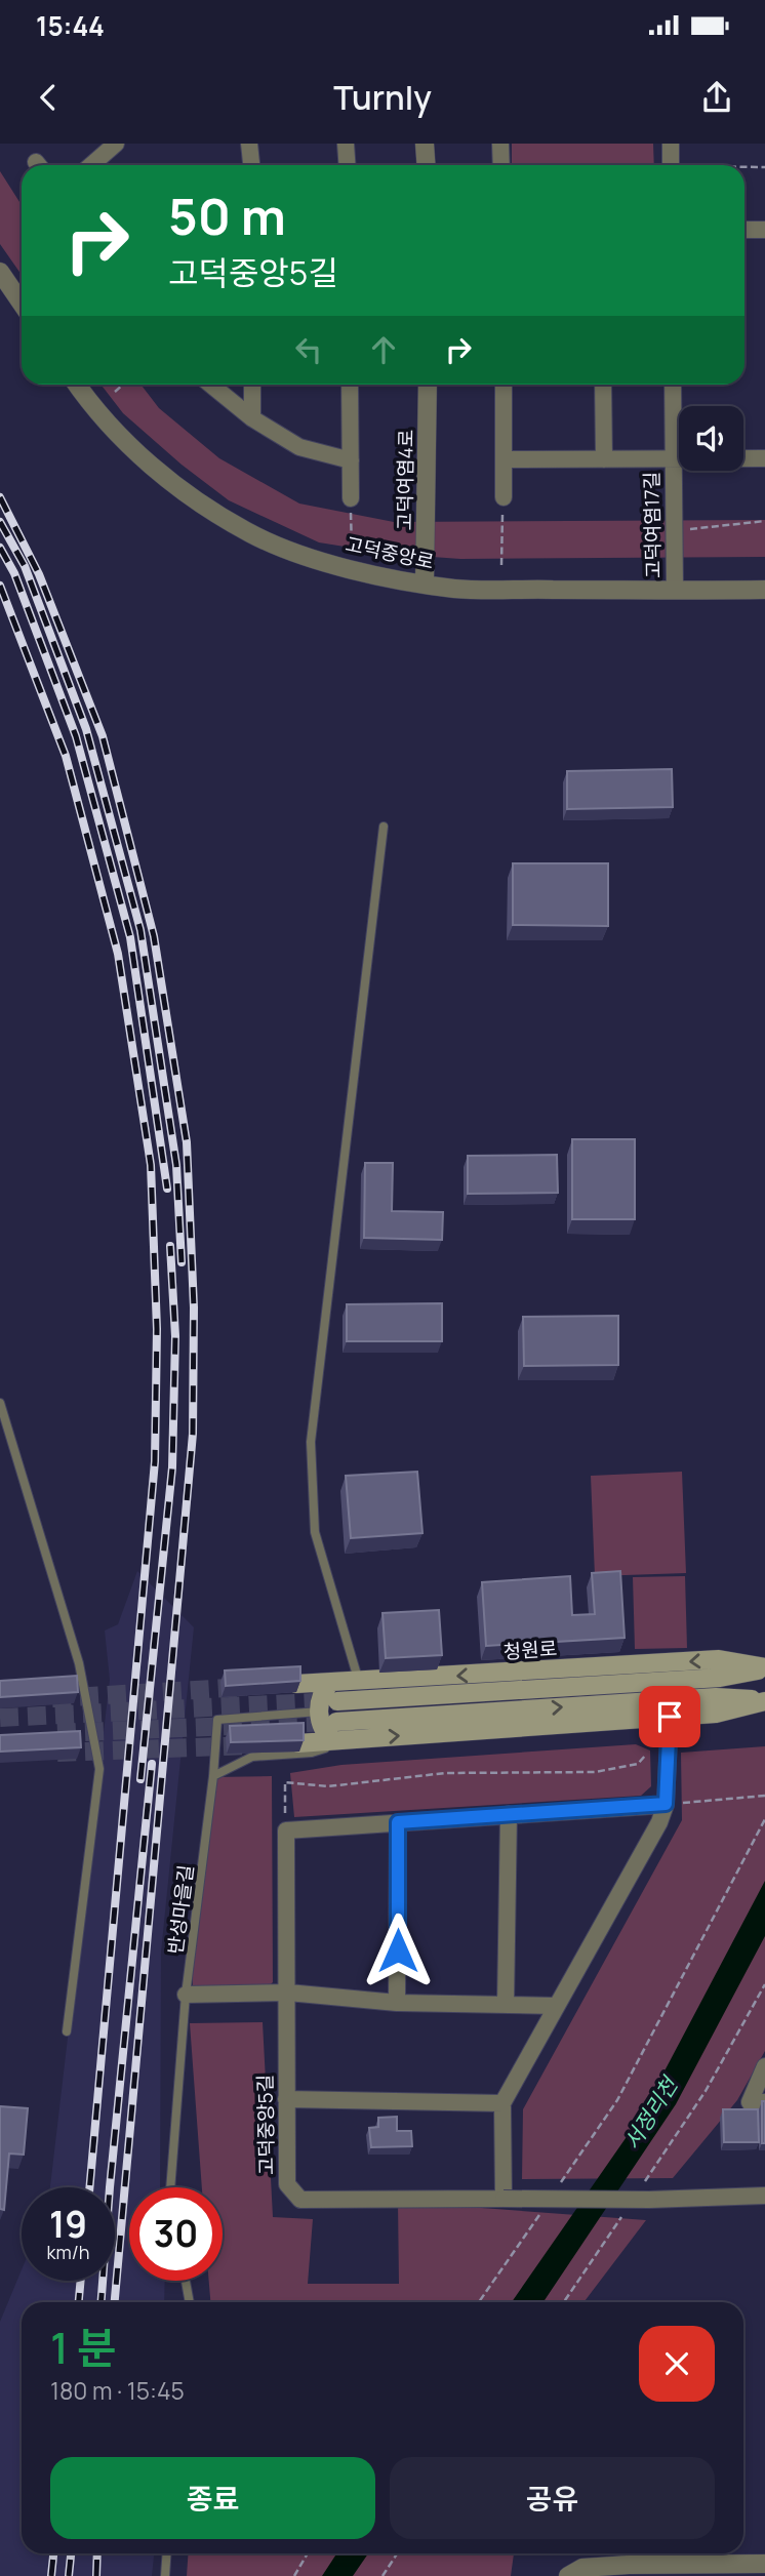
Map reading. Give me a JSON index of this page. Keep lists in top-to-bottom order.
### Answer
{
  "streets": {
    "main road": ["청원로"],
    "street": [
      "고덕여염4로",
      "고덕여염17길",
      "고덕중앙로",
      "고덕중앙5길"
    ],
    "lane": ["반성마을길"]
  },
  "crossings": [
    ["고덕여염4로", "고덕중앙로"],
    ["고덕여염17길", "고덕중앙로"]
  ],
  "water": ["서정리천"],
  "page": {
    "status": "15:44",
    "header": "Turnly",
    "turn": ["50 m", "고덕중앙5길"],
    "speed": "19 km/h",
    "limit": "30",
    "heading": ["1 분", "180 m · 15:45"],
    "buttons": ["종료", "공유"]
  }
}
